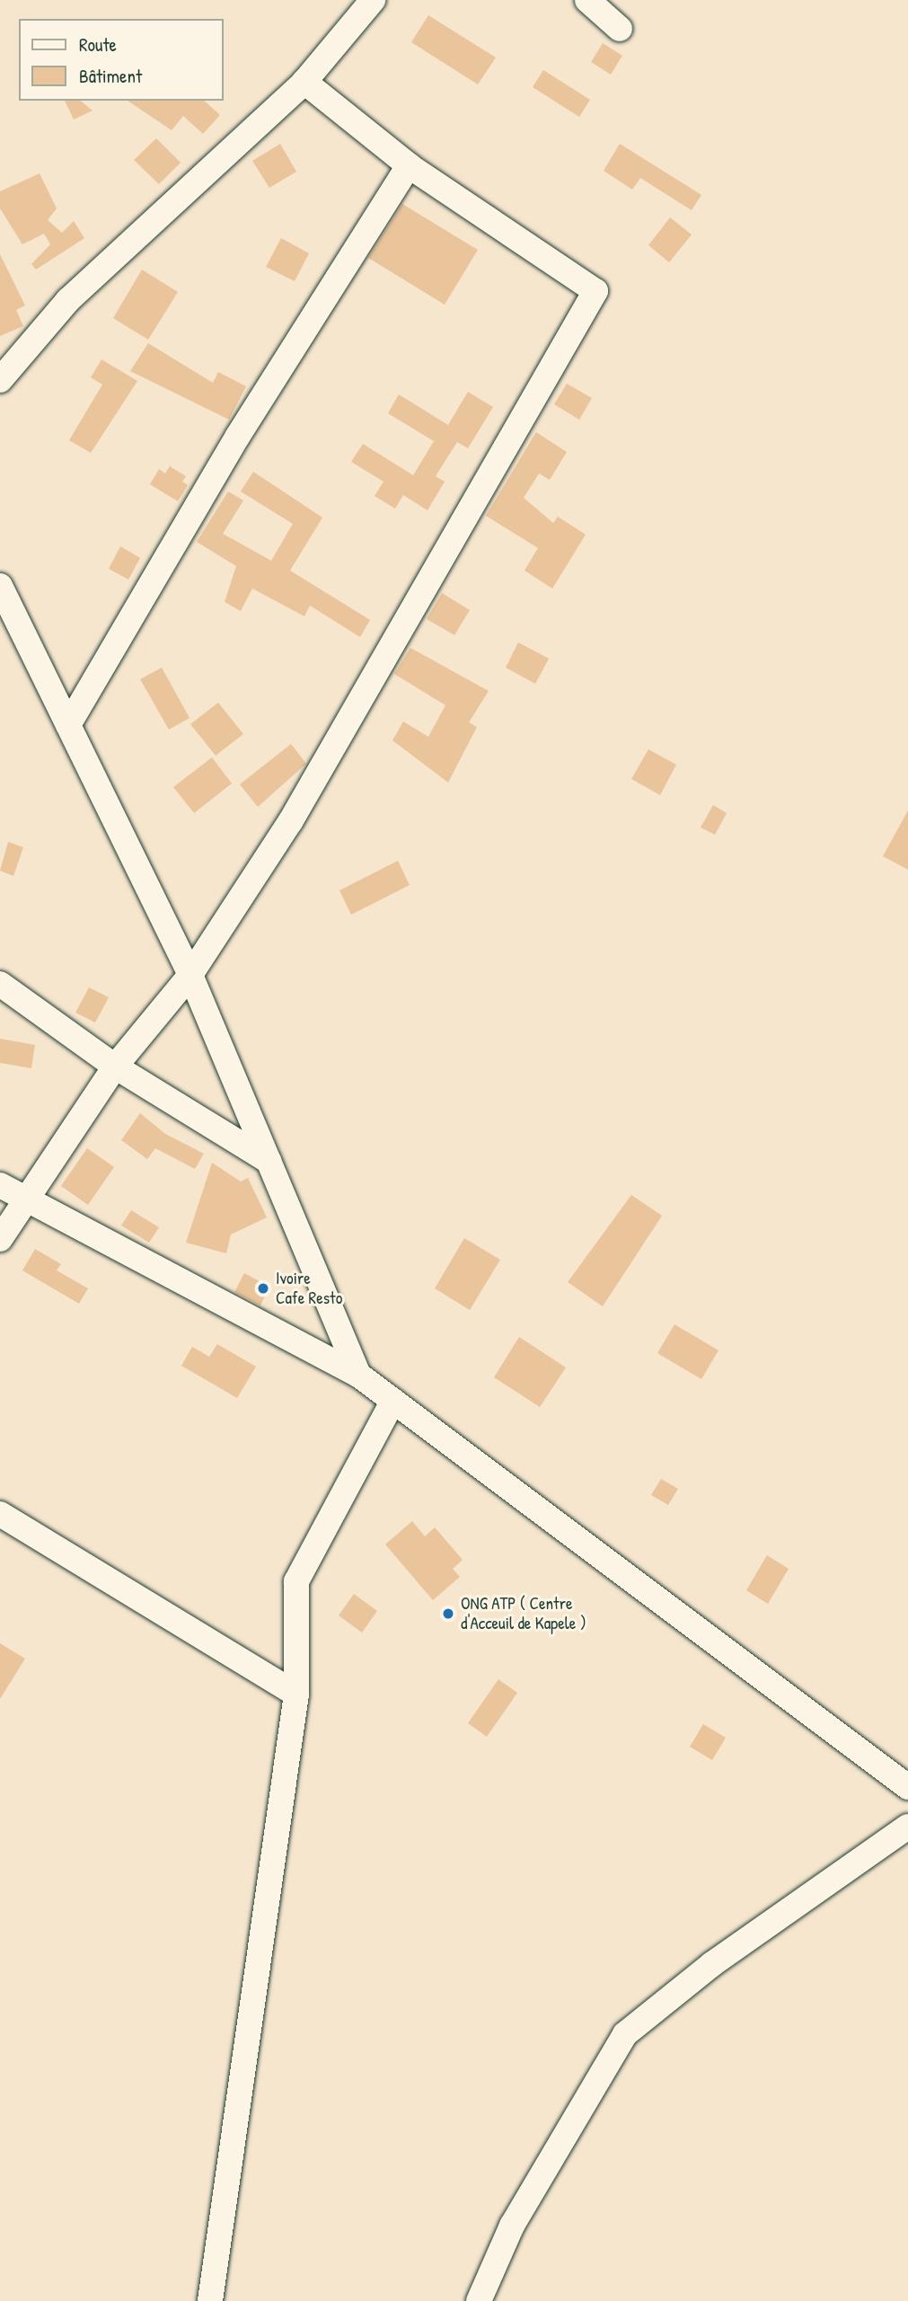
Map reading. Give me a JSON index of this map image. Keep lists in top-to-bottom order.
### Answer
{
  "places": ["Ivoire Cafe Resto", "ONG ATP ( Centre d'Acceuil de Kapele )"],
  "legend": ["Route", "Bâtiment"]
}
